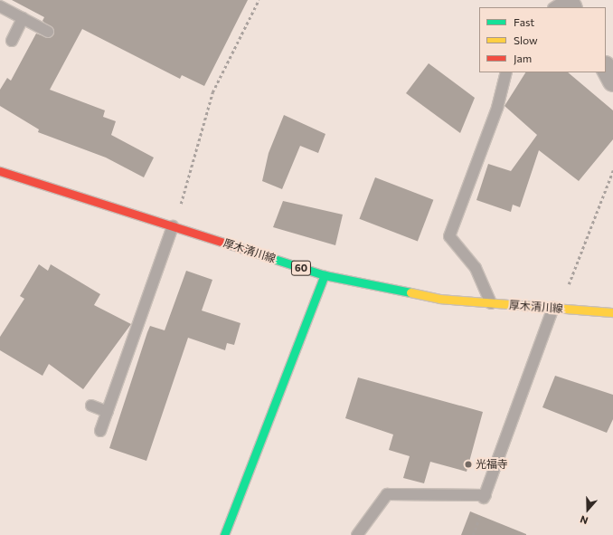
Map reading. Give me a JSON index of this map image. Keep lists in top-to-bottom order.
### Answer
{
  "streets": {
    "main road": ["厚木清川線", "60"]
  },
  "places": ["光福寺"],
  "legend": ["Fast", "Slow", "Jam"],
  "north": "bottom"
}
